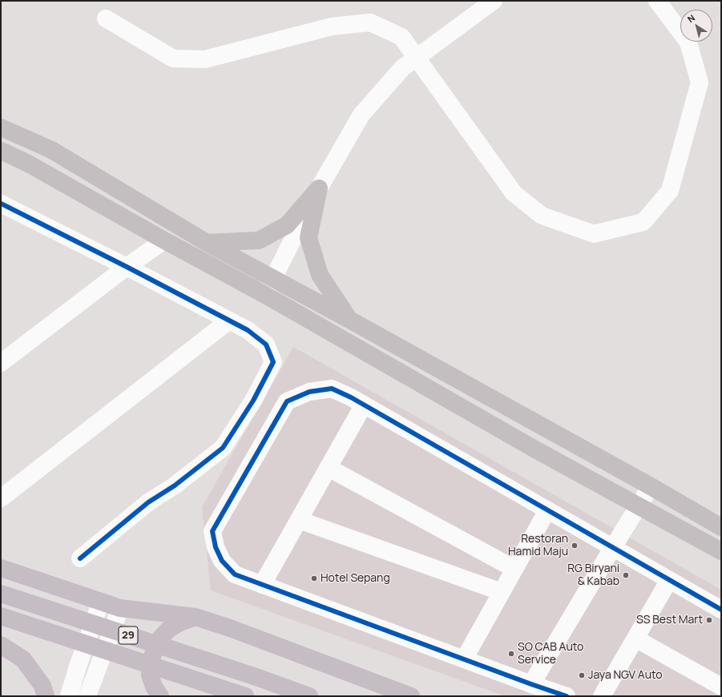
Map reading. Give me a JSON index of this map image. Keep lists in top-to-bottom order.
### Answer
{
  "streets": {
    "highway": ["29"]
  },
  "places": [
    "Restoran Hamid Maju",
    "RG Biryani & Kabab",
    "Hotel Sepang",
    "SS Best Mart",
    "SO CAB Auto Service",
    "Jaya NGV Auto"
  ],
  "north": "top left"
}
